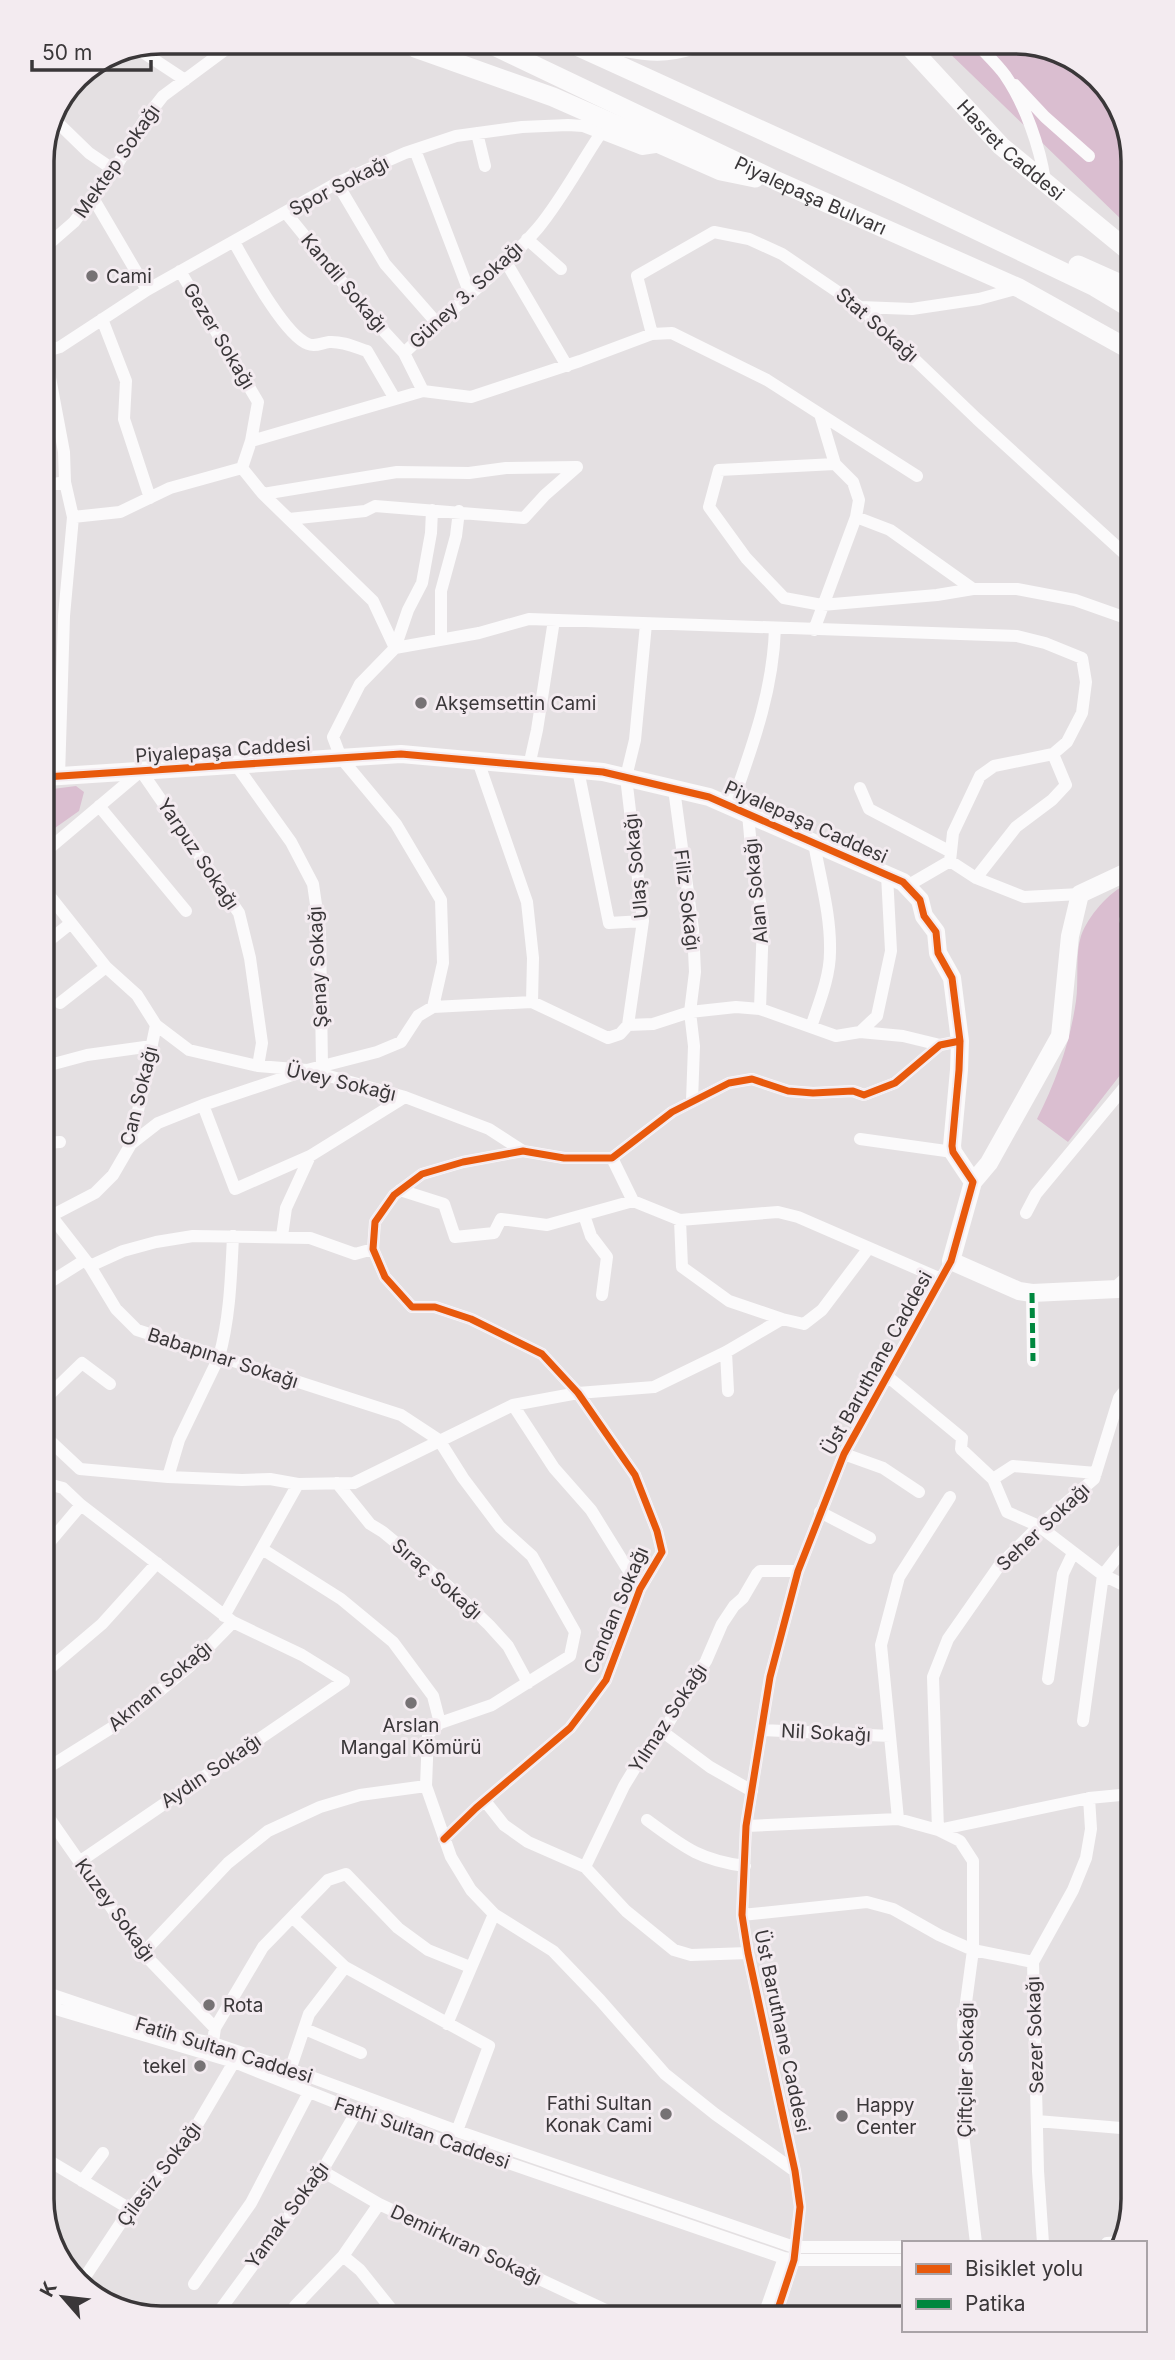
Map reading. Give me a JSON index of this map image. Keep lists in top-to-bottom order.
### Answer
{
  "streets": {
    "main road": ["Hasret Caddesi", "Piyalepaşa Bulvarı"],
    "street": [
      "Mektep Sokağı",
      "Spor Sokağı",
      "Kandil Sokağı",
      "Güney 3. Sokağı",
      "Stat Sokağı",
      "Gezer Sokağı",
      "Piyalepaşa Caddesi",
      "Yarpuz Sokağı",
      "Ulaş Sokağı",
      "Alan Sokağı",
      "Filiz Sokağı",
      "Şenay Sokağı",
      "Üvey Sokağı",
      "Can Sokağı",
      "Babapınar Sokağı",
      "Üst Baruthane Caddesi",
      "Seher Sokağı",
      "Sıraç Sokağı",
      "Candan Sokağı",
      "Akman Sokağı",
      "Yılmaz Sokağı",
      "Nil Sokağı",
      "Aydın Sokağı",
      "Kuzey Sokağı",
      "Sezer Sokağı",
      "Fatih Sultan Caddesi",
      "Çiftçiler Sokağı",
      "Fathi Sultan Caddesi",
      "Çilesiz Sokağı",
      "Yamak Sokağı",
      "Demirkıran Sokağı"
    ]
  },
  "crossings": [
    ["Spor Sokağı", "Kandil Sokağı"],
    ["Spor Sokağı", "Güney 3. Sokağı"],
    ["Spor Sokağı", "Gezer Sokağı"],
    ["Kandil Sokağı", "Güney 3. Sokağı"],
    ["Piyalepaşa Caddesi", "Yarpuz Sokağı"],
    ["Piyalepaşa Caddesi", "Ulaş Sokağı"],
    ["Piyalepaşa Caddesi", "Alan Sokağı"],
    ["Piyalepaşa Caddesi", "Filiz Sokağı"],
    ["Piyalepaşa Caddesi", "Şenay Sokağı"],
    ["Yarpuz Sokağı", "Üvey Sokağı"],
    ["Üvey Sokağı", "Can Sokağı"],
    ["Üst Baruthane Caddesi", "Yılmaz Sokağı"],
    ["Üst Baruthane Caddesi", "Nil Sokağı"],
    ["Üst Baruthane Caddesi", "Fatih Sultan Caddesi"],
    ["Üst Baruthane Caddesi", "Fathi Sultan Caddesi"],
    ["Seher Sokağı", "Çiftçiler Sokağı"],
    ["Akman Sokağı", "Aydın Sokağı"],
    ["Aydın Sokağı", "Kuzey Sokağı"],
    ["Fatih Sultan Caddesi", "Fathi Sultan Caddesi"],
    ["Fathi Sultan Caddesi", "Çilesiz Sokağı"],
    ["Fathi Sultan Caddesi", "Yamak Sokağı"],
    ["Yamak Sokağı", "Demirkıran Sokağı"]
  ],
  "places": [
    "Cami",
    "Akşemsettin Cami",
    "Arslan Mangal Kömürü",
    "Rota",
    "tekel",
    "Fathi Sultan Konak Cami",
    "Happy Center"
  ],
  "legend": ["Bisiklet yolu", "Patika"],
  "scale_bar": "50 m",
  "north": "top left"
}
